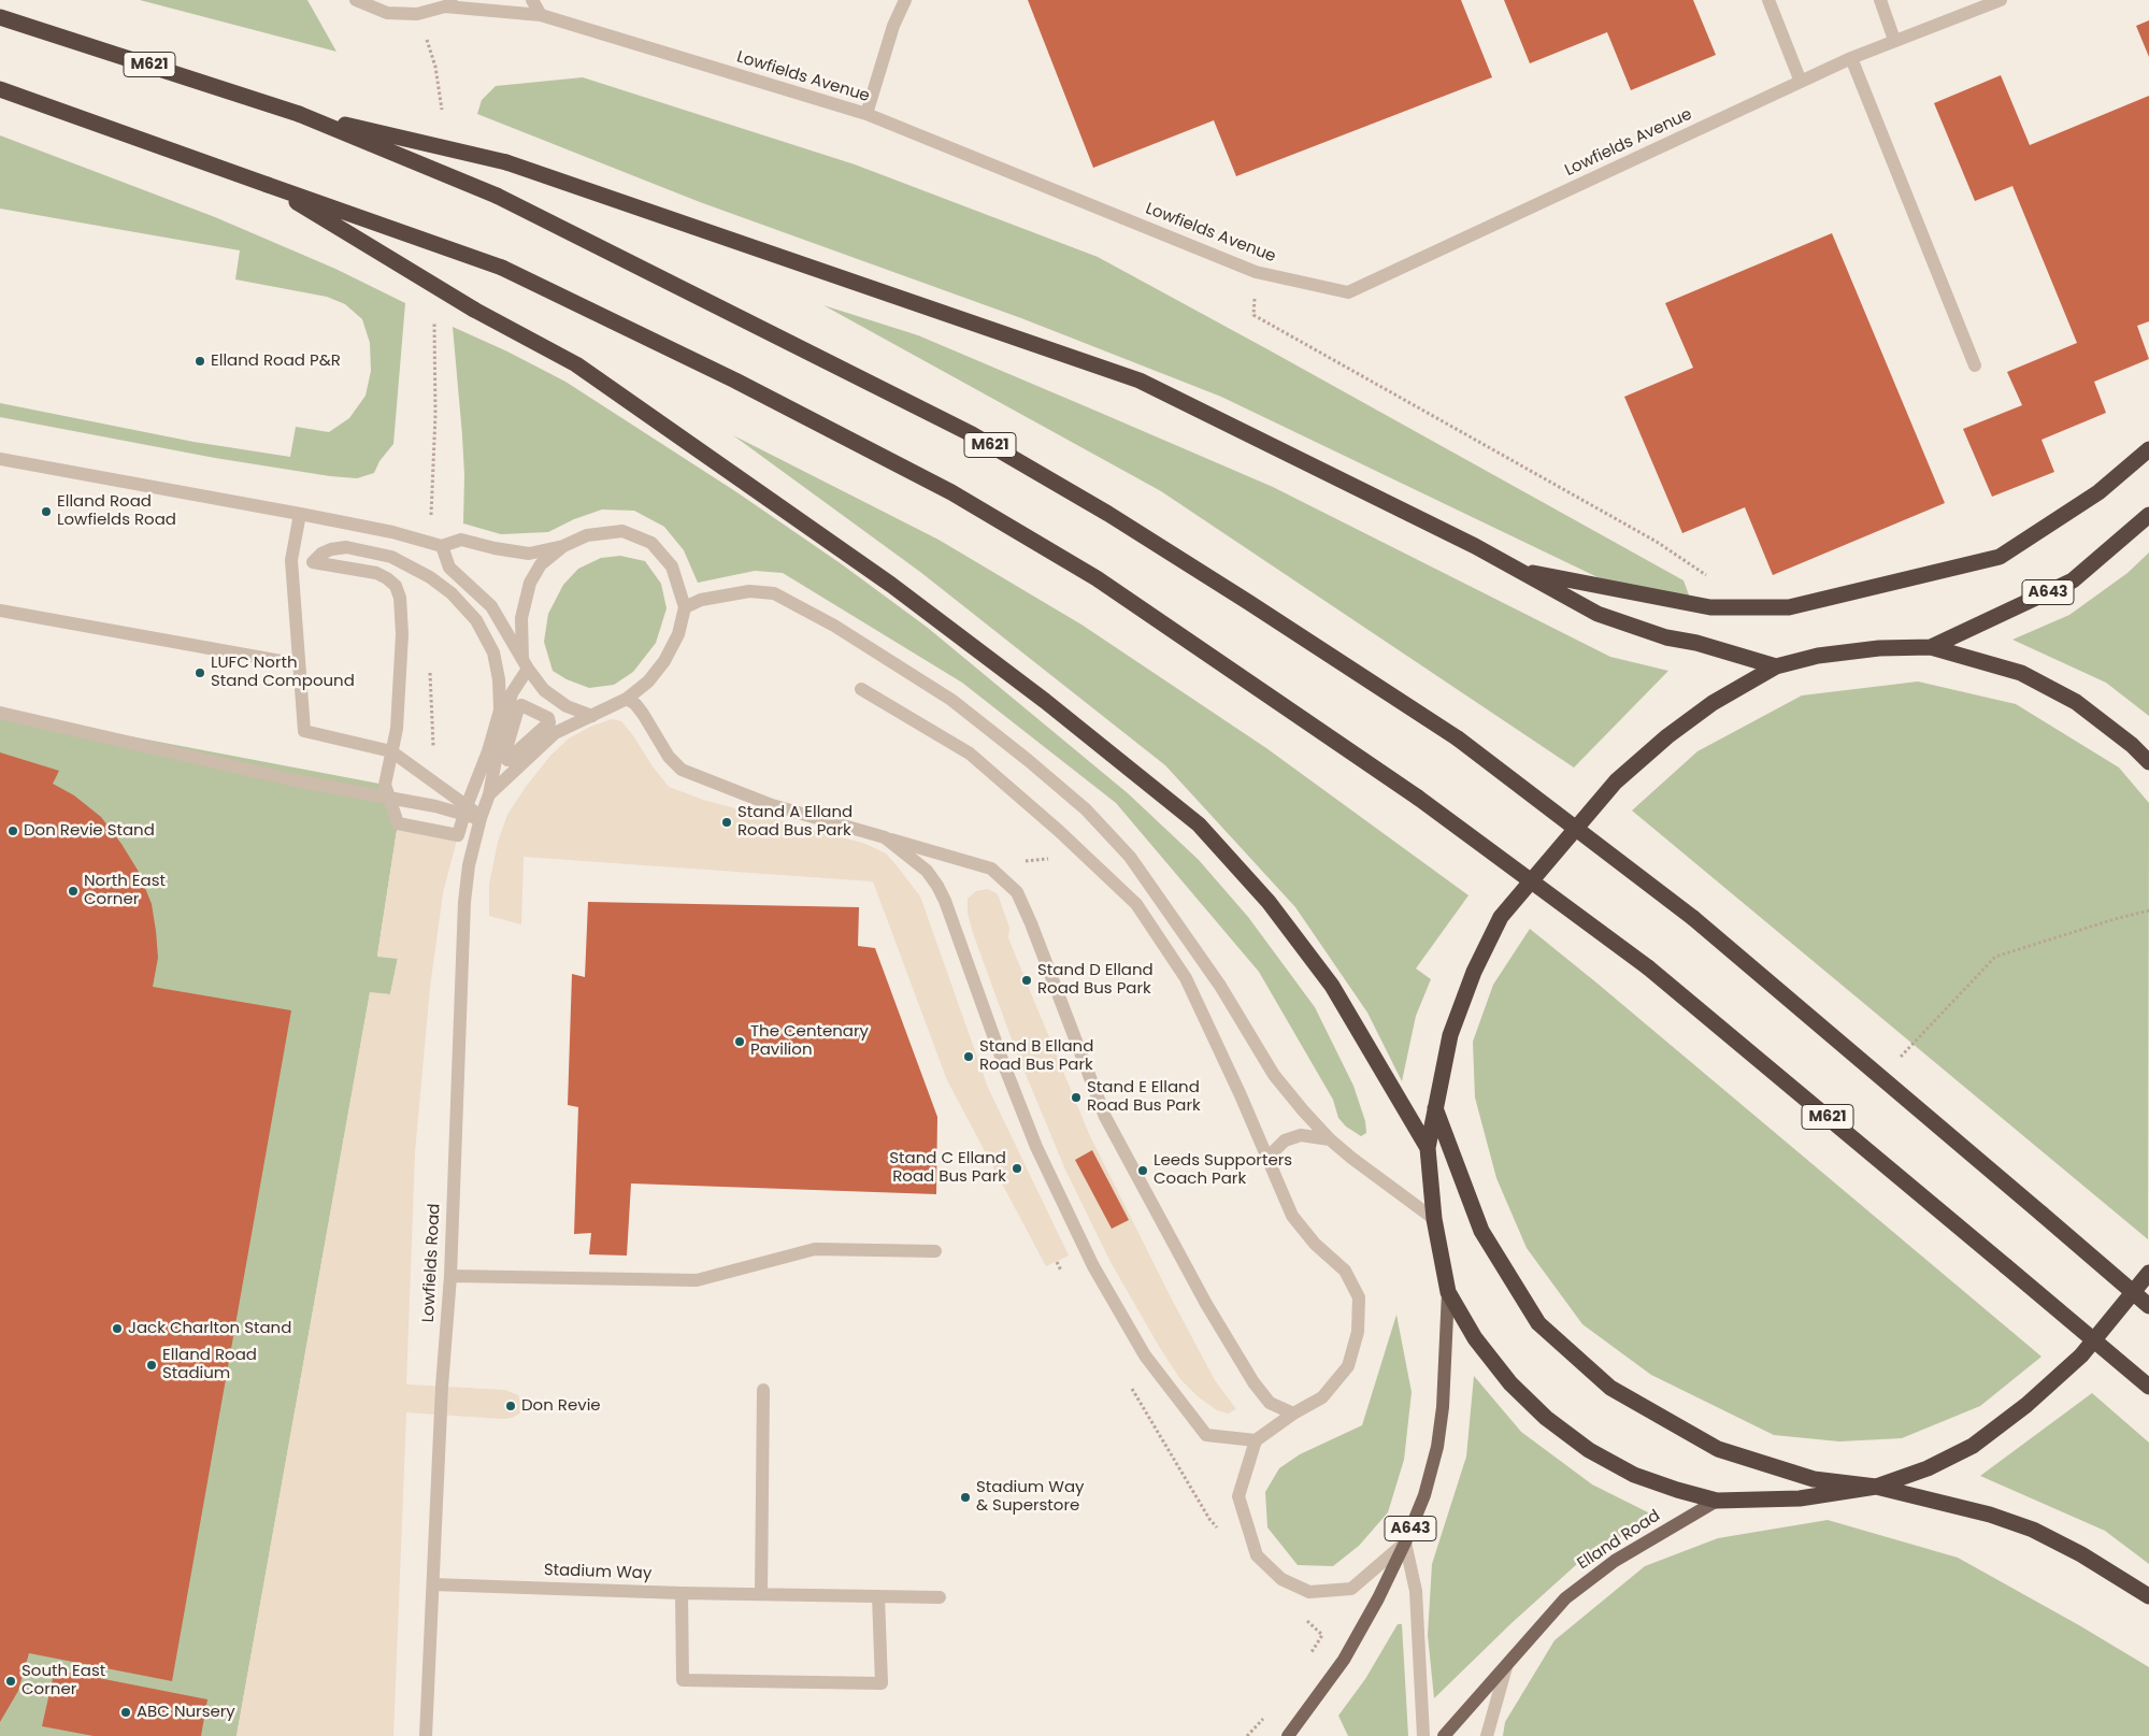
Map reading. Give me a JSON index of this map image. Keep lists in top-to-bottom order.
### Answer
{
  "streets": {
    "highway": ["M621", "A643"],
    "main road": ["Elland Road"],
    "street": ["Lowfields Avenue", "Lowfields Road", "Stadium Way"]
  },
  "crossings": [
    ["Lowfields Road", "Stadium Way"]
  ],
  "places": [
    "Elland Road P&R",
    "Elland Road Lowfields Road",
    "LUFC North Stand Compound",
    "Stand A Elland Road Bus Park",
    "Don Revie Stand",
    "North East Corner",
    "Stand D Elland Road Bus Park",
    "The Centenary Pavilion",
    "Stand B Elland Road Bus Park",
    "Stand E Elland Road Bus Park",
    "Stand C Elland Road Bus Park",
    "Leeds Supporters Coach Park",
    "Jack Charlton Stand",
    "Elland Road Stadium",
    "Don Revie",
    "Stadium Way & Superstore",
    "South East Corner",
    "ABC Nursery"
  ]
}
